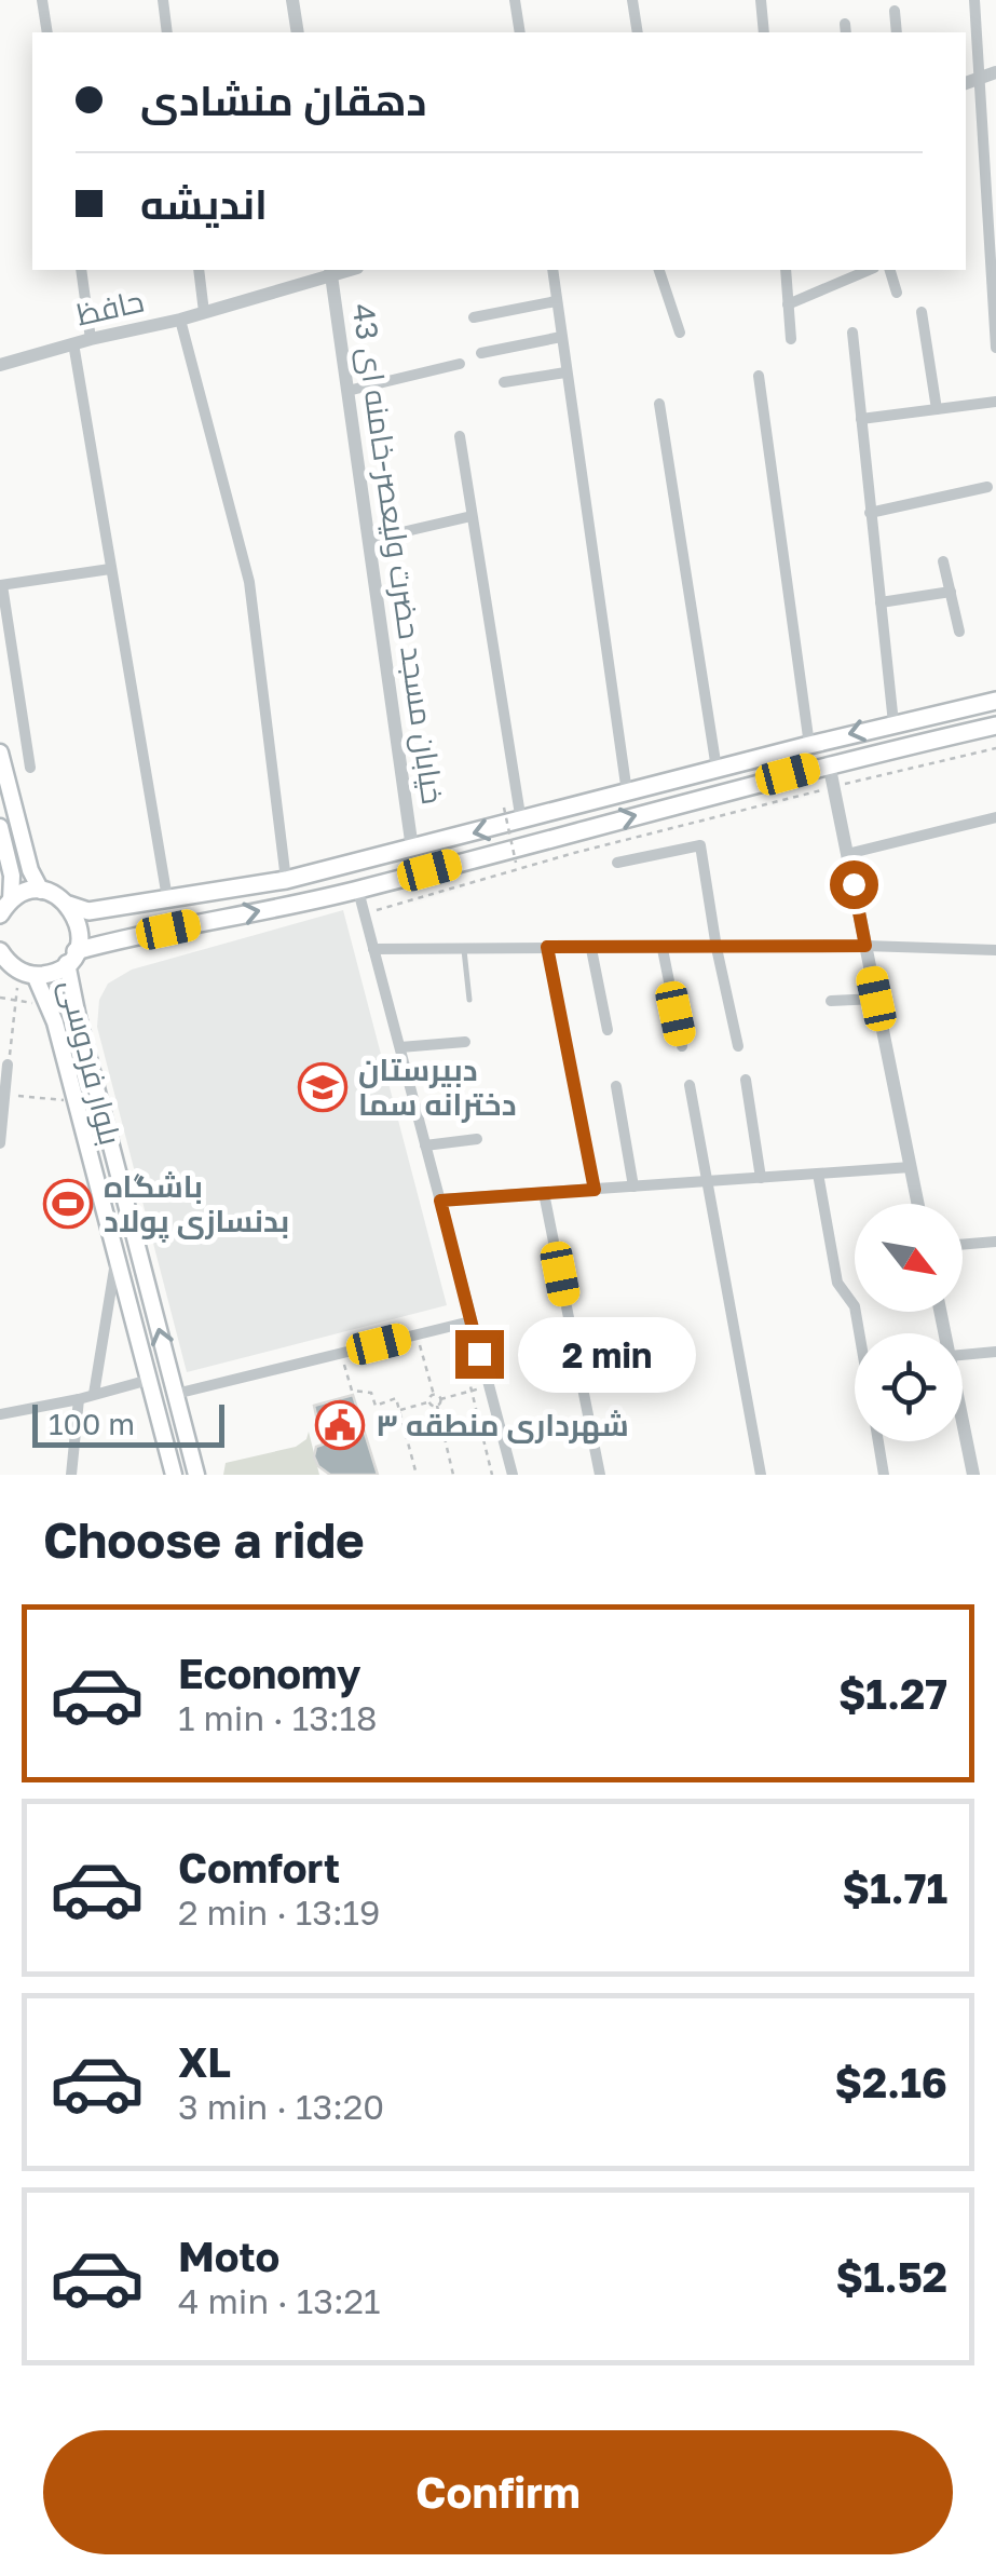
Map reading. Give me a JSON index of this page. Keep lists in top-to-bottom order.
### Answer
{
  "streets": {
    "main road": ["بلوار فردوسی"],
    "street": ["حافظ", "خیابان مسجد حضرت ولیعصر-خامنه ای 43"]
  },
  "crossings": [
    ["حافظ", "خیابان مسجد حضرت ولیعصر-خامنه ای 43"]
  ],
  "places": {
    "school or university": ["دبیرستان دخترانه سما"],
    "sports": ["باشگاه بدنسازی پولاد"],
    "public building": ["شهرداری منطقه ۳"]
  },
  "scale_bar": "100 m",
  "north": "bottom right",
  "page": {
    "banner": ["دهقان منشادی", "اندیشه"],
    "bubble": "2 min",
    "scale": "100 m",
    "heading": "Choose a ride",
    "list": [
      {
        "name": "Economy",
        "note": "1 min · 13:18",
        "value": "$1.27"
      },
      {
        "name": "Comfort",
        "note": "2 min · 13:19",
        "value": "$1.71"
      },
      {
        "name": "XL",
        "note": "3 min · 13:20",
        "value": "$2.16"
      },
      {
        "name": "Moto",
        "note": "4 min · 13:21",
        "value": "$1.52"
      }
    ],
    "buttons": "Confirm"
  }
}
